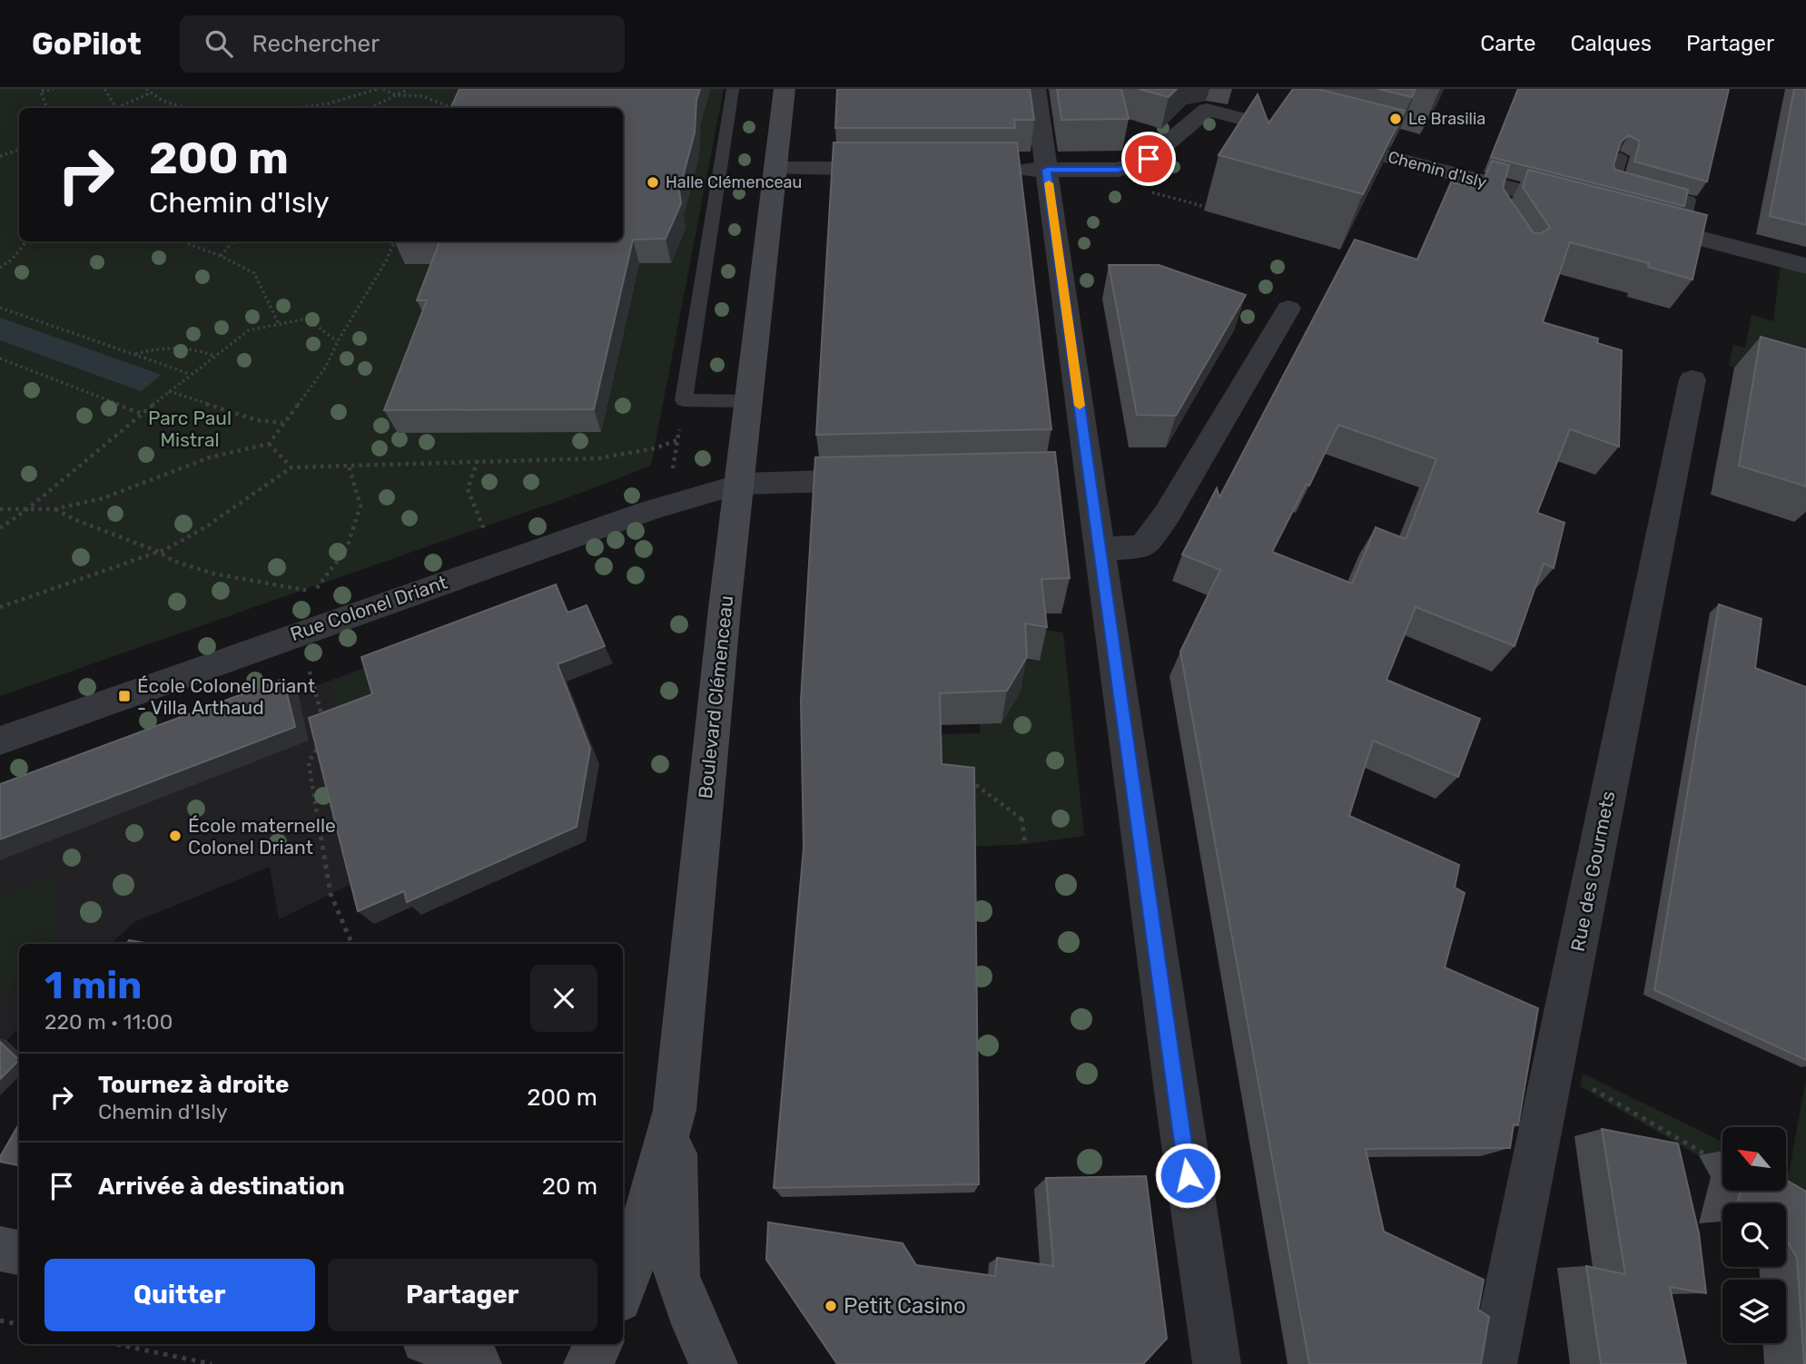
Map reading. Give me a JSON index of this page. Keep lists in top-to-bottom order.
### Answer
{
  "streets": {
    "main road": ["Boulevard Clémenceau"],
    "street": ["Chemin d'Isly", "Rue Colonel Driant", "Rue des Gourmets"]
  },
  "crossings": [
    ["Rue Colonel Driant", "Boulevard Clémenceau"]
  ],
  "parks": ["Parc Paul Mistral"],
  "places": {
    "other": [
      "Le Brasilia",
      "Halle Clémenceau",
      "École maternelle Colonel Driant",
      "Petit Casino"
    ],
    "transit": ["École Colonel Driant - Villa Arthaud"]
  },
  "north": "top left",
  "page": {
    "header": "GoPilot",
    "search": "Rechercher",
    "nav": ["Carte", "Calques", "Partager"],
    "turn": ["200 m", "Chemin d'Isly"],
    "heading": ["1 min", "220 m · 11:00"],
    "list": [
      {
        "name": "Tournez à droite",
        "note": "Chemin d'Isly",
        "value": "200 m"
      },
      {
        "name": "Arrivée à destination",
        "value": "20 m"
      }
    ],
    "buttons": ["Quitter", "Partager"]
  }
}
